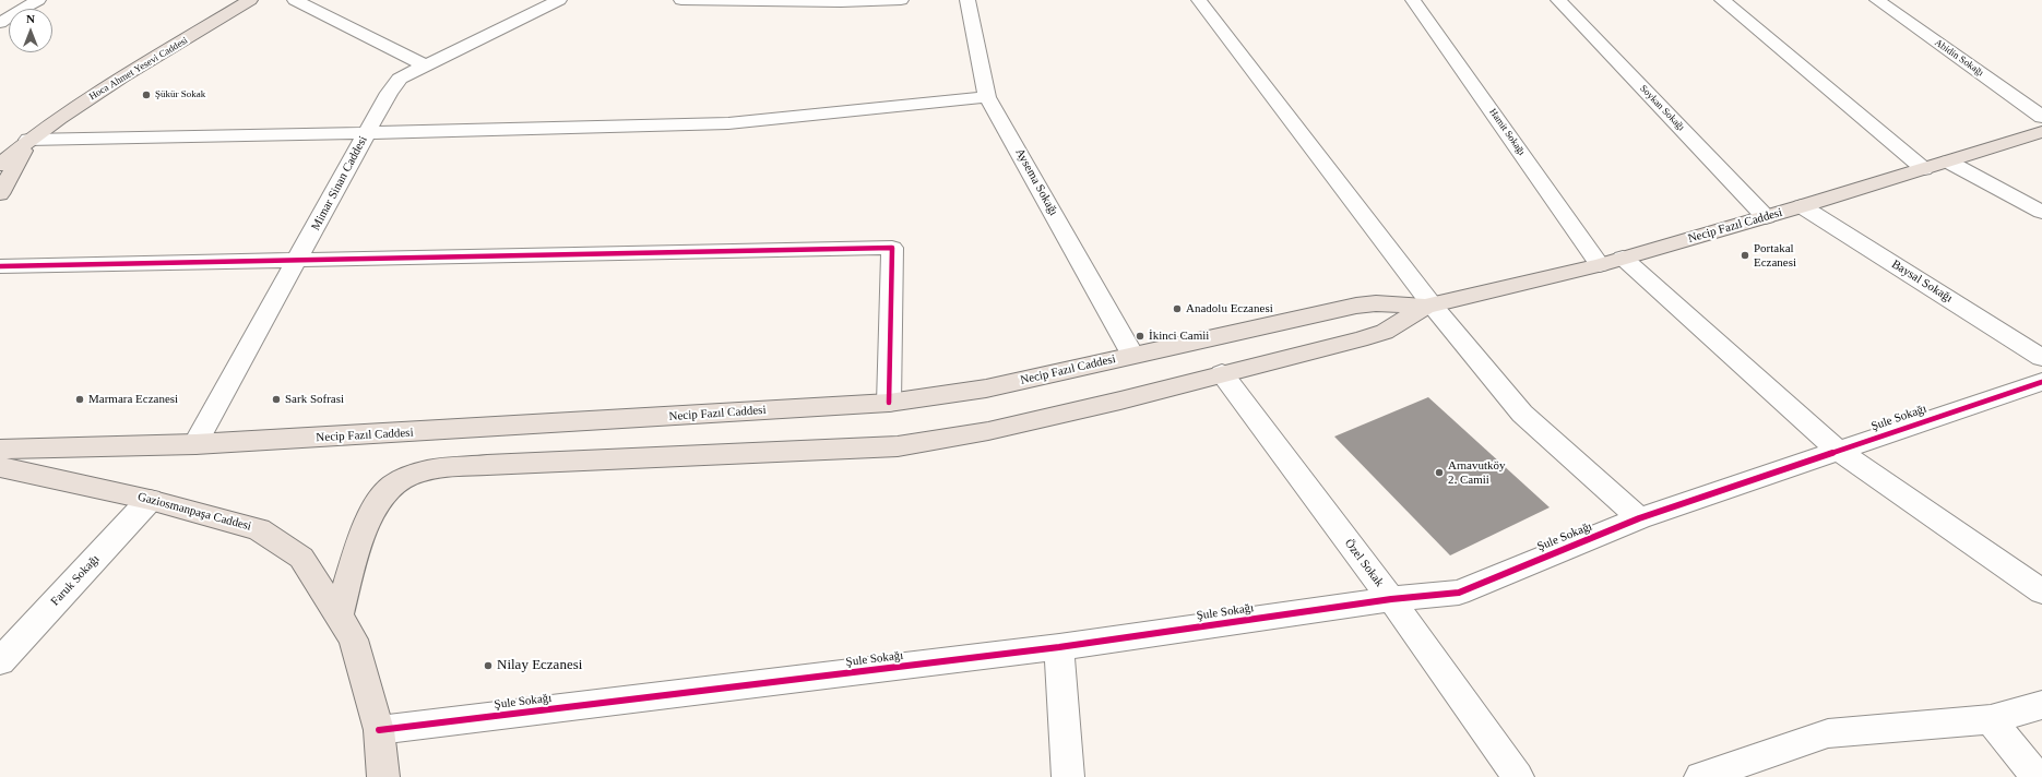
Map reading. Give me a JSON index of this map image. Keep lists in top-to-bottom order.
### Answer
{
  "streets": {
    "main road": ["Hoca Ahmet Yesevi Caddesi", "Necip Fazıl Caddesi", "Gaziosmanpaşa Caddesi"],
    "street": [
      "Abidin Sokağı",
      "Soykan Sokağı",
      "Hamit Sokağı",
      "Aysema Sokağı",
      "Mimar Sinan Caddesi",
      "Baysal Sokağı",
      "Şule Sokağı",
      "Özel Sokak",
      "Faruk Sokağı"
    ]
  },
  "crossings": [
    ["Soykan Sokağı", "Necip Fazıl Caddesi"],
    ["Hamit Sokağı", "Necip Fazıl Caddesi"],
    ["Hamit Sokağı", "Şule Sokağı"],
    ["Aysema Sokağı", "Necip Fazıl Caddesi"],
    ["Mimar Sinan Caddesi", "Necip Fazıl Caddesi"],
    ["Necip Fazıl Caddesi", "Baysal Sokağı"],
    ["Necip Fazıl Caddesi", "Gaziosmanpaşa Caddesi"],
    ["Necip Fazıl Caddesi", "Özel Sokak"],
    ["Şule Sokağı", "Gaziosmanpaşa Caddesi"],
    ["Şule Sokağı", "Özel Sokak"],
    ["Gaziosmanpaşa Caddesi", "Faruk Sokağı"]
  ],
  "places": [
    "Şükür Sokak",
    "Portakal Eczanesi",
    "Anadolu Eczanesi",
    "İkinci Camii",
    "Marmara Eczanesi",
    "Sark Sofrasi",
    "Arnavutköy 2. Camii",
    "Nilay Eczanesi"
  ],
  "north": "top"
}
